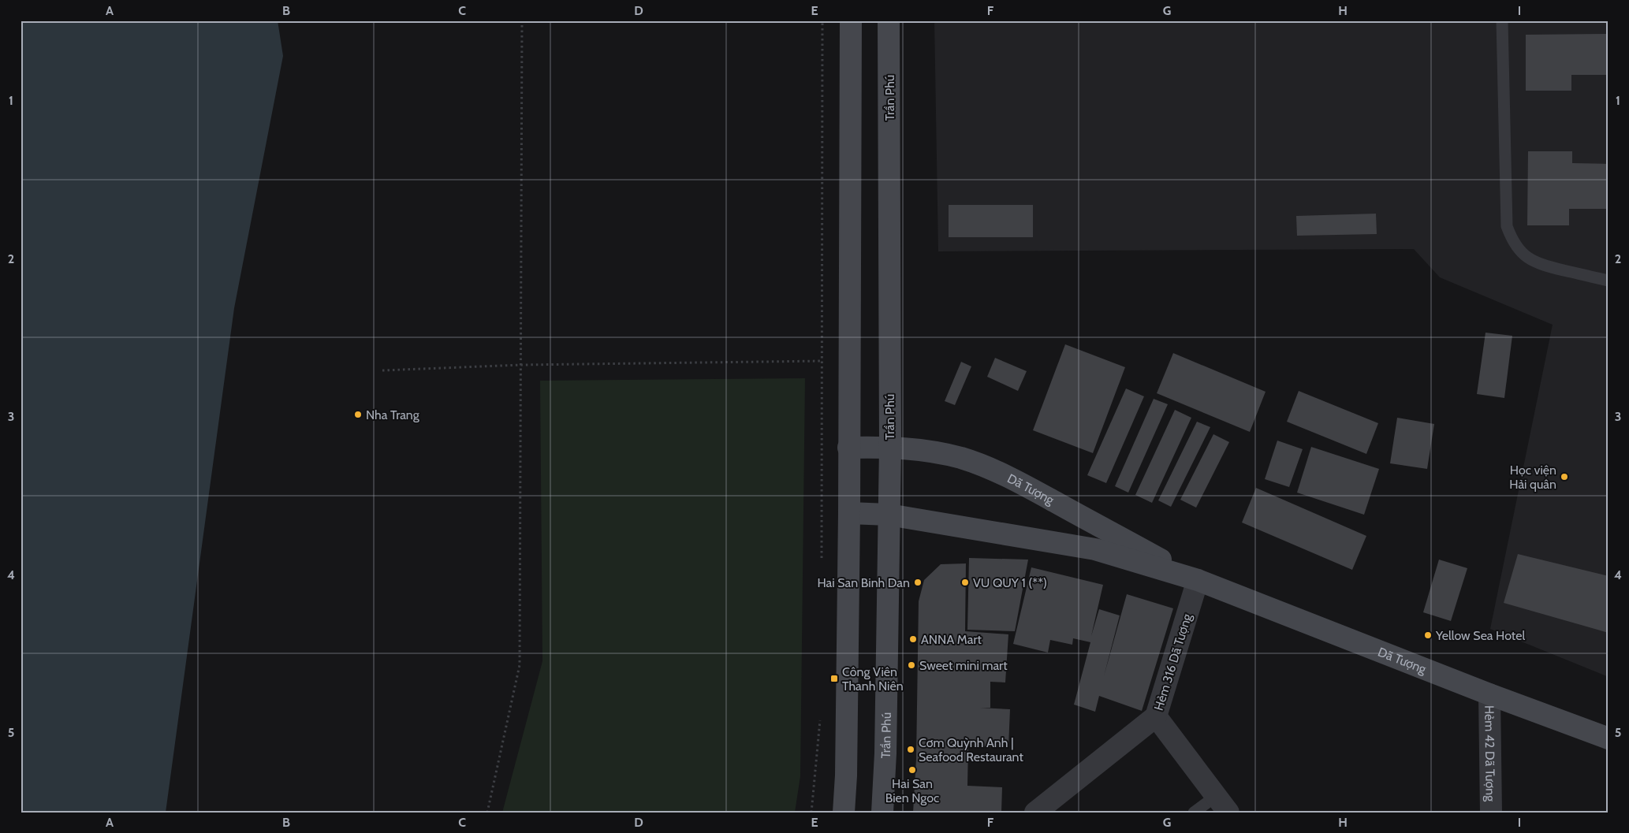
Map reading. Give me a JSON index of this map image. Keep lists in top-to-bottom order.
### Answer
{
  "streets": {
    "main road": ["Trần Phú", "Dã Tượng"],
    "street": ["Hẻm 316 Dã Tượng", "Hẻm 42 Dã Tượng"]
  },
  "crossings": [
    ["Trần Phú", "Dã Tượng"],
    ["Dã Tượng", "Hẻm 316 Dã Tượng"],
    ["Dã Tượng", "Hẻm 42 Dã Tượng"]
  ],
  "places": {
    "other": [
      "Nha Trang",
      "Học viện Hải quân",
      "Hai San Binh Dan",
      "VU QUY 1 (**)",
      "Yellow Sea Hotel",
      "ANNA Mart",
      "Sweet mini mart",
      "Cơm Quỳnh Anh | Seafood Restaurant",
      "Hai San Bien Ngoc"
    ],
    "transit": ["Công Viên Thanh Niên"]
  },
  "grid": {
    "columns": [
      "A",
      "B",
      "C",
      "D",
      "E",
      "F",
      "G",
      "H",
      "I"
    ],
    "rows": [
      "1",
      "2",
      "3",
      "4",
      "5"
    ]
  }
}
